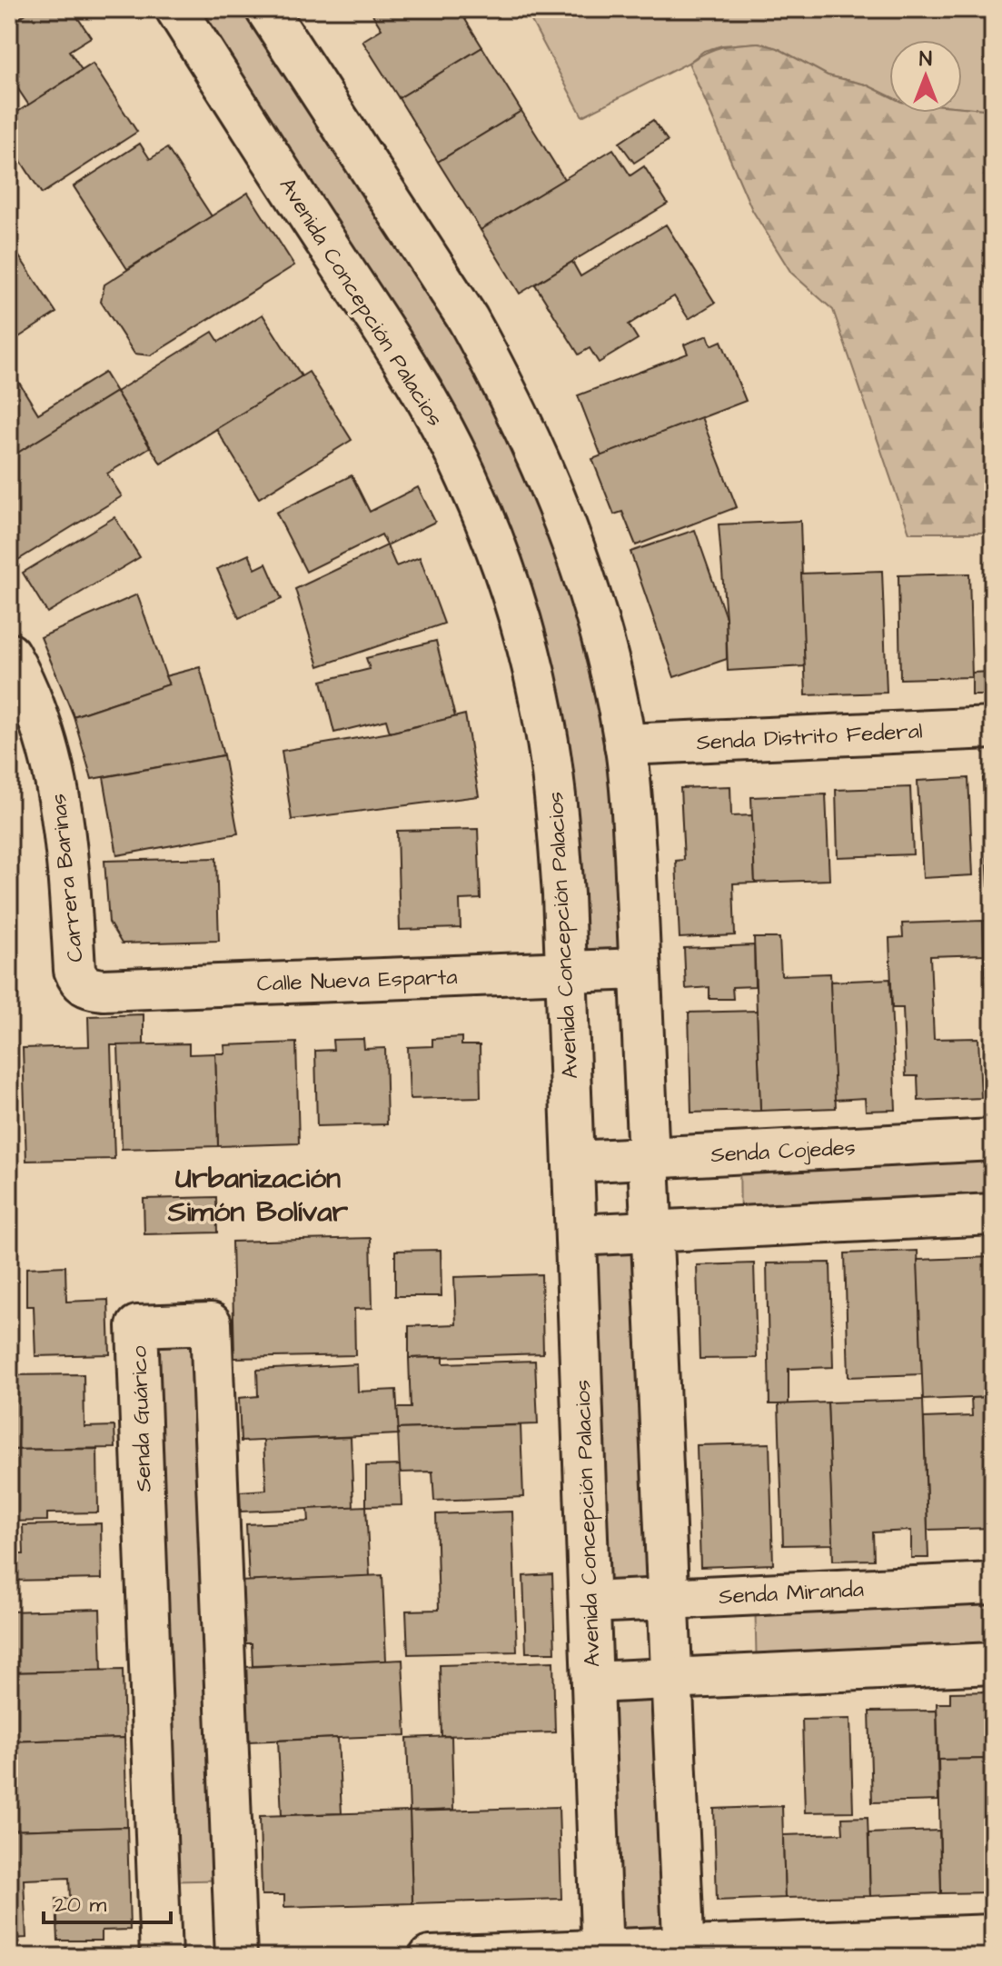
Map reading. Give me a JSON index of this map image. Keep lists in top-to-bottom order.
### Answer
{
  "streets": {
    "street": [
      "Avenida Concepción Palacios",
      "Senda Distrito Federal",
      "Carrera Barinas",
      "Calle Nueva Esparta",
      "Senda Cojedes",
      "Senda Guárico",
      "Senda Miranda"
    ]
  },
  "crossings": [
    ["Avenida Concepción Palacios", "Calle Nueva Esparta"],
    ["Avenida Concepción Palacios", "Senda Cojedes"],
    ["Avenida Concepción Palacios", "Senda Miranda"],
    ["Carrera Barinas", "Calle Nueva Esparta"]
  ],
  "districts": ["Urbanización Simón Bolívar"],
  "scale_bar": "20 m",
  "north": "top"
}
